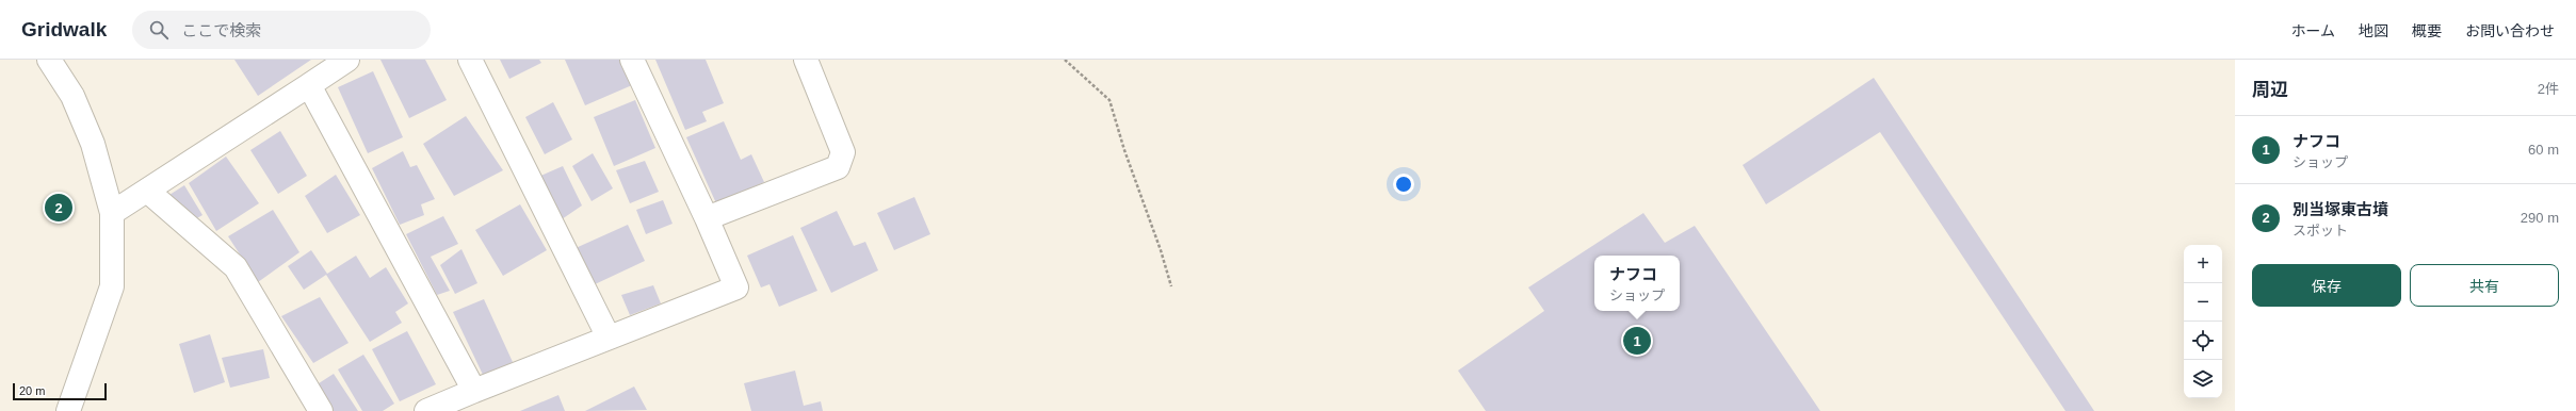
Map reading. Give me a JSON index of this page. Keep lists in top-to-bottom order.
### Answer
{
  "scale_bar": "20 m",
  "page": {
    "header": "Gridwalk",
    "search": "ここで検索",
    "nav": [
      "ホーム",
      "地図",
      "概要",
      "お問い合わせ"
    ],
    "heading": ["周辺", "2件"],
    "list": [
      {
        "mark": "1",
        "name": "ナフコ",
        "note": "ショップ",
        "value": "60 m"
      },
      {
        "mark": "2",
        "name": "別当塚東古墳",
        "note": "スポット",
        "value": "290 m"
      }
    ],
    "pins": ["2", "1"],
    "map_buttons": ["+", "−"],
    "buttons": ["保存", "共有"],
    "popup": ["ナフコ", "ショップ"],
    "scale": "20 m"
  }
}
